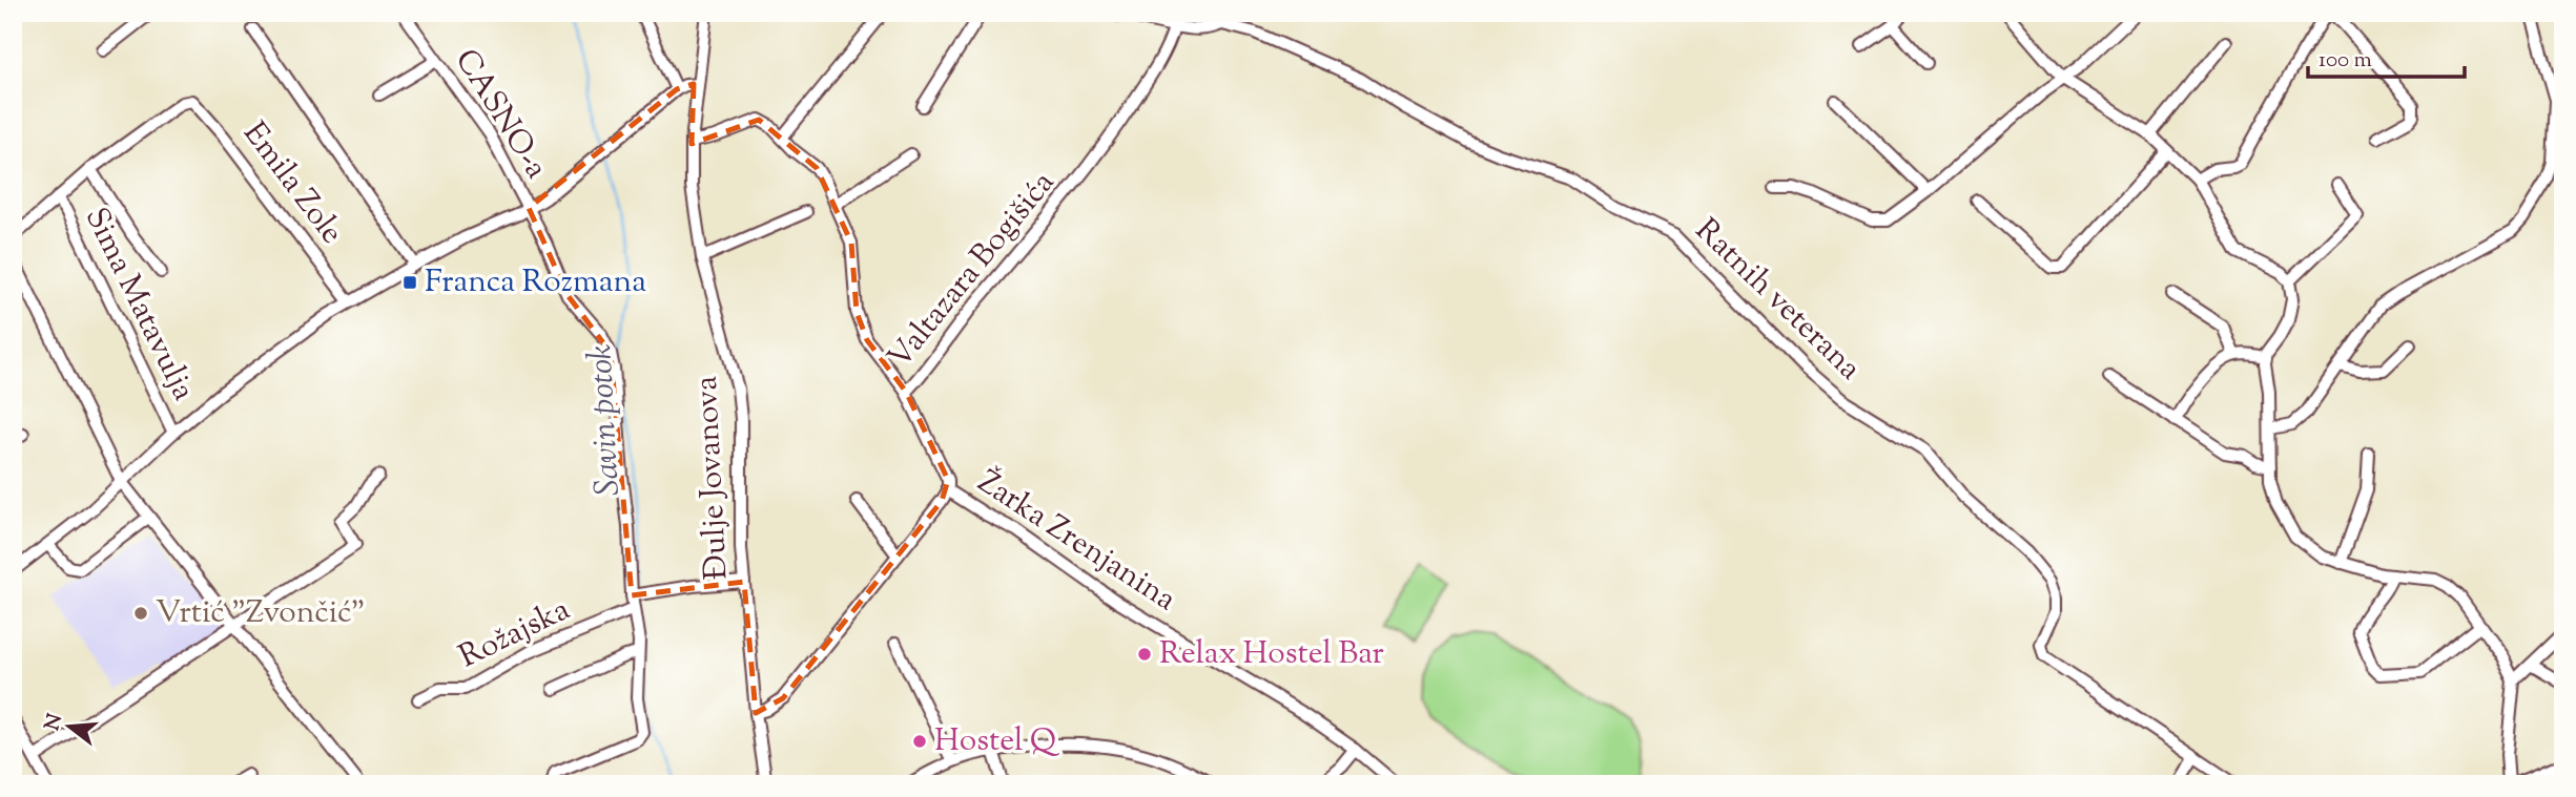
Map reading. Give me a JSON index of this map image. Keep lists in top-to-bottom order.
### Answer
{
  "streets": {
    "street": [
      "CASNO-a",
      "Emila Zole",
      "Valtazara Bogišića",
      "Ratnih veterana",
      "Sima Matavulja",
      "Đulje Jovanova",
      "Žarka Zrenjanina",
      "Rožajska"
    ]
  },
  "crossings": [
    ["CASNO-a", "Rožajska"],
    ["Valtazara Bogišića", "Ratnih veterana"],
    ["Valtazara Bogišića", "Žarka Zrenjanina"]
  ],
  "water": ["Savin potok"],
  "places": {
    "transit": ["Franca Rozmana"],
    "other": ["Vrtić \"Zvončić\"", "Relax Hostel Bar", "Hostel Q"]
  },
  "scale_bar": "100 m",
  "north": "left"
}
